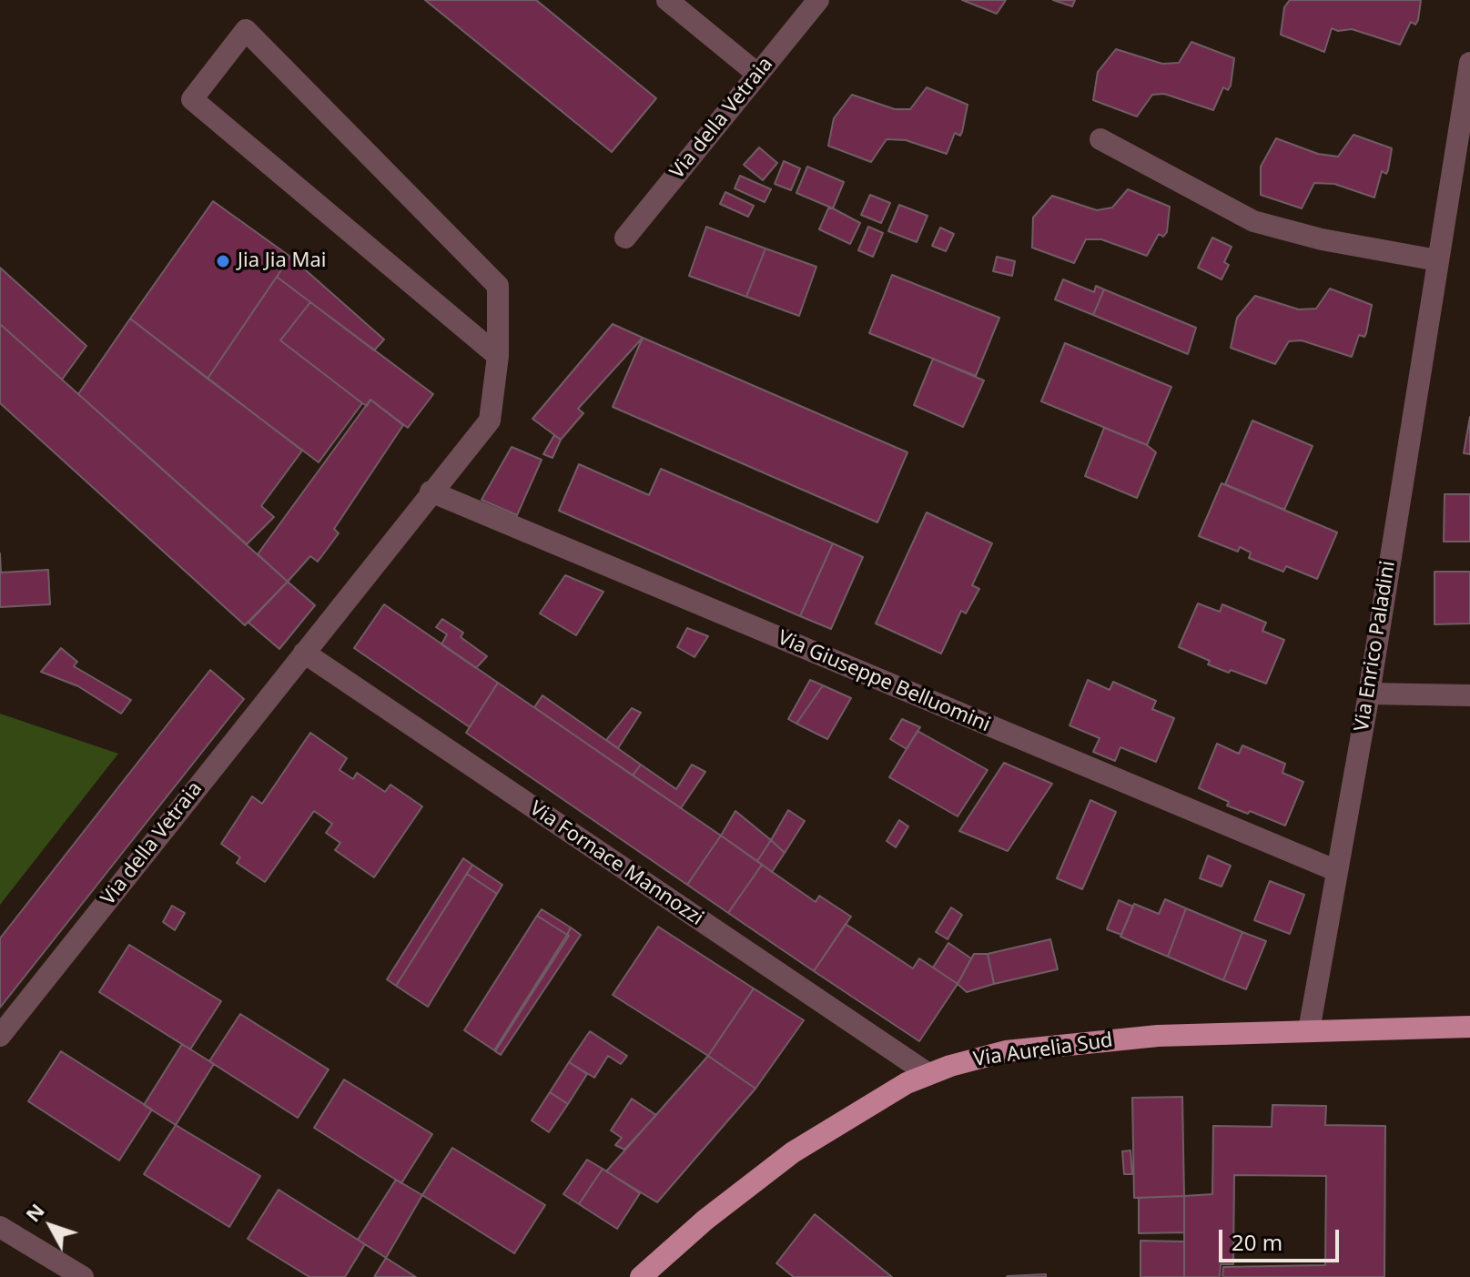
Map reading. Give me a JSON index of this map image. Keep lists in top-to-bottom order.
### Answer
{
  "streets": {
    "main road": ["Via Aurelia Sud"],
    "street": [
      "Via della Vetraia",
      "Via Enrico Paladini",
      "Via Giuseppe Belluomini",
      "Via Fornace Mannozzi"
    ]
  },
  "crossings": [
    ["Via della Vetraia", "Via Giuseppe Belluomini"],
    ["Via della Vetraia", "Via Fornace Mannozzi"],
    ["Via Enrico Paladini", "Via Giuseppe Belluomini"],
    ["Via Enrico Paladini", "Via Aurelia Sud"],
    ["Via Fornace Mannozzi", "Via Aurelia Sud"]
  ],
  "places": ["Jia Jia Mai"],
  "scale_bar": "20 m",
  "north": "top left"
}
